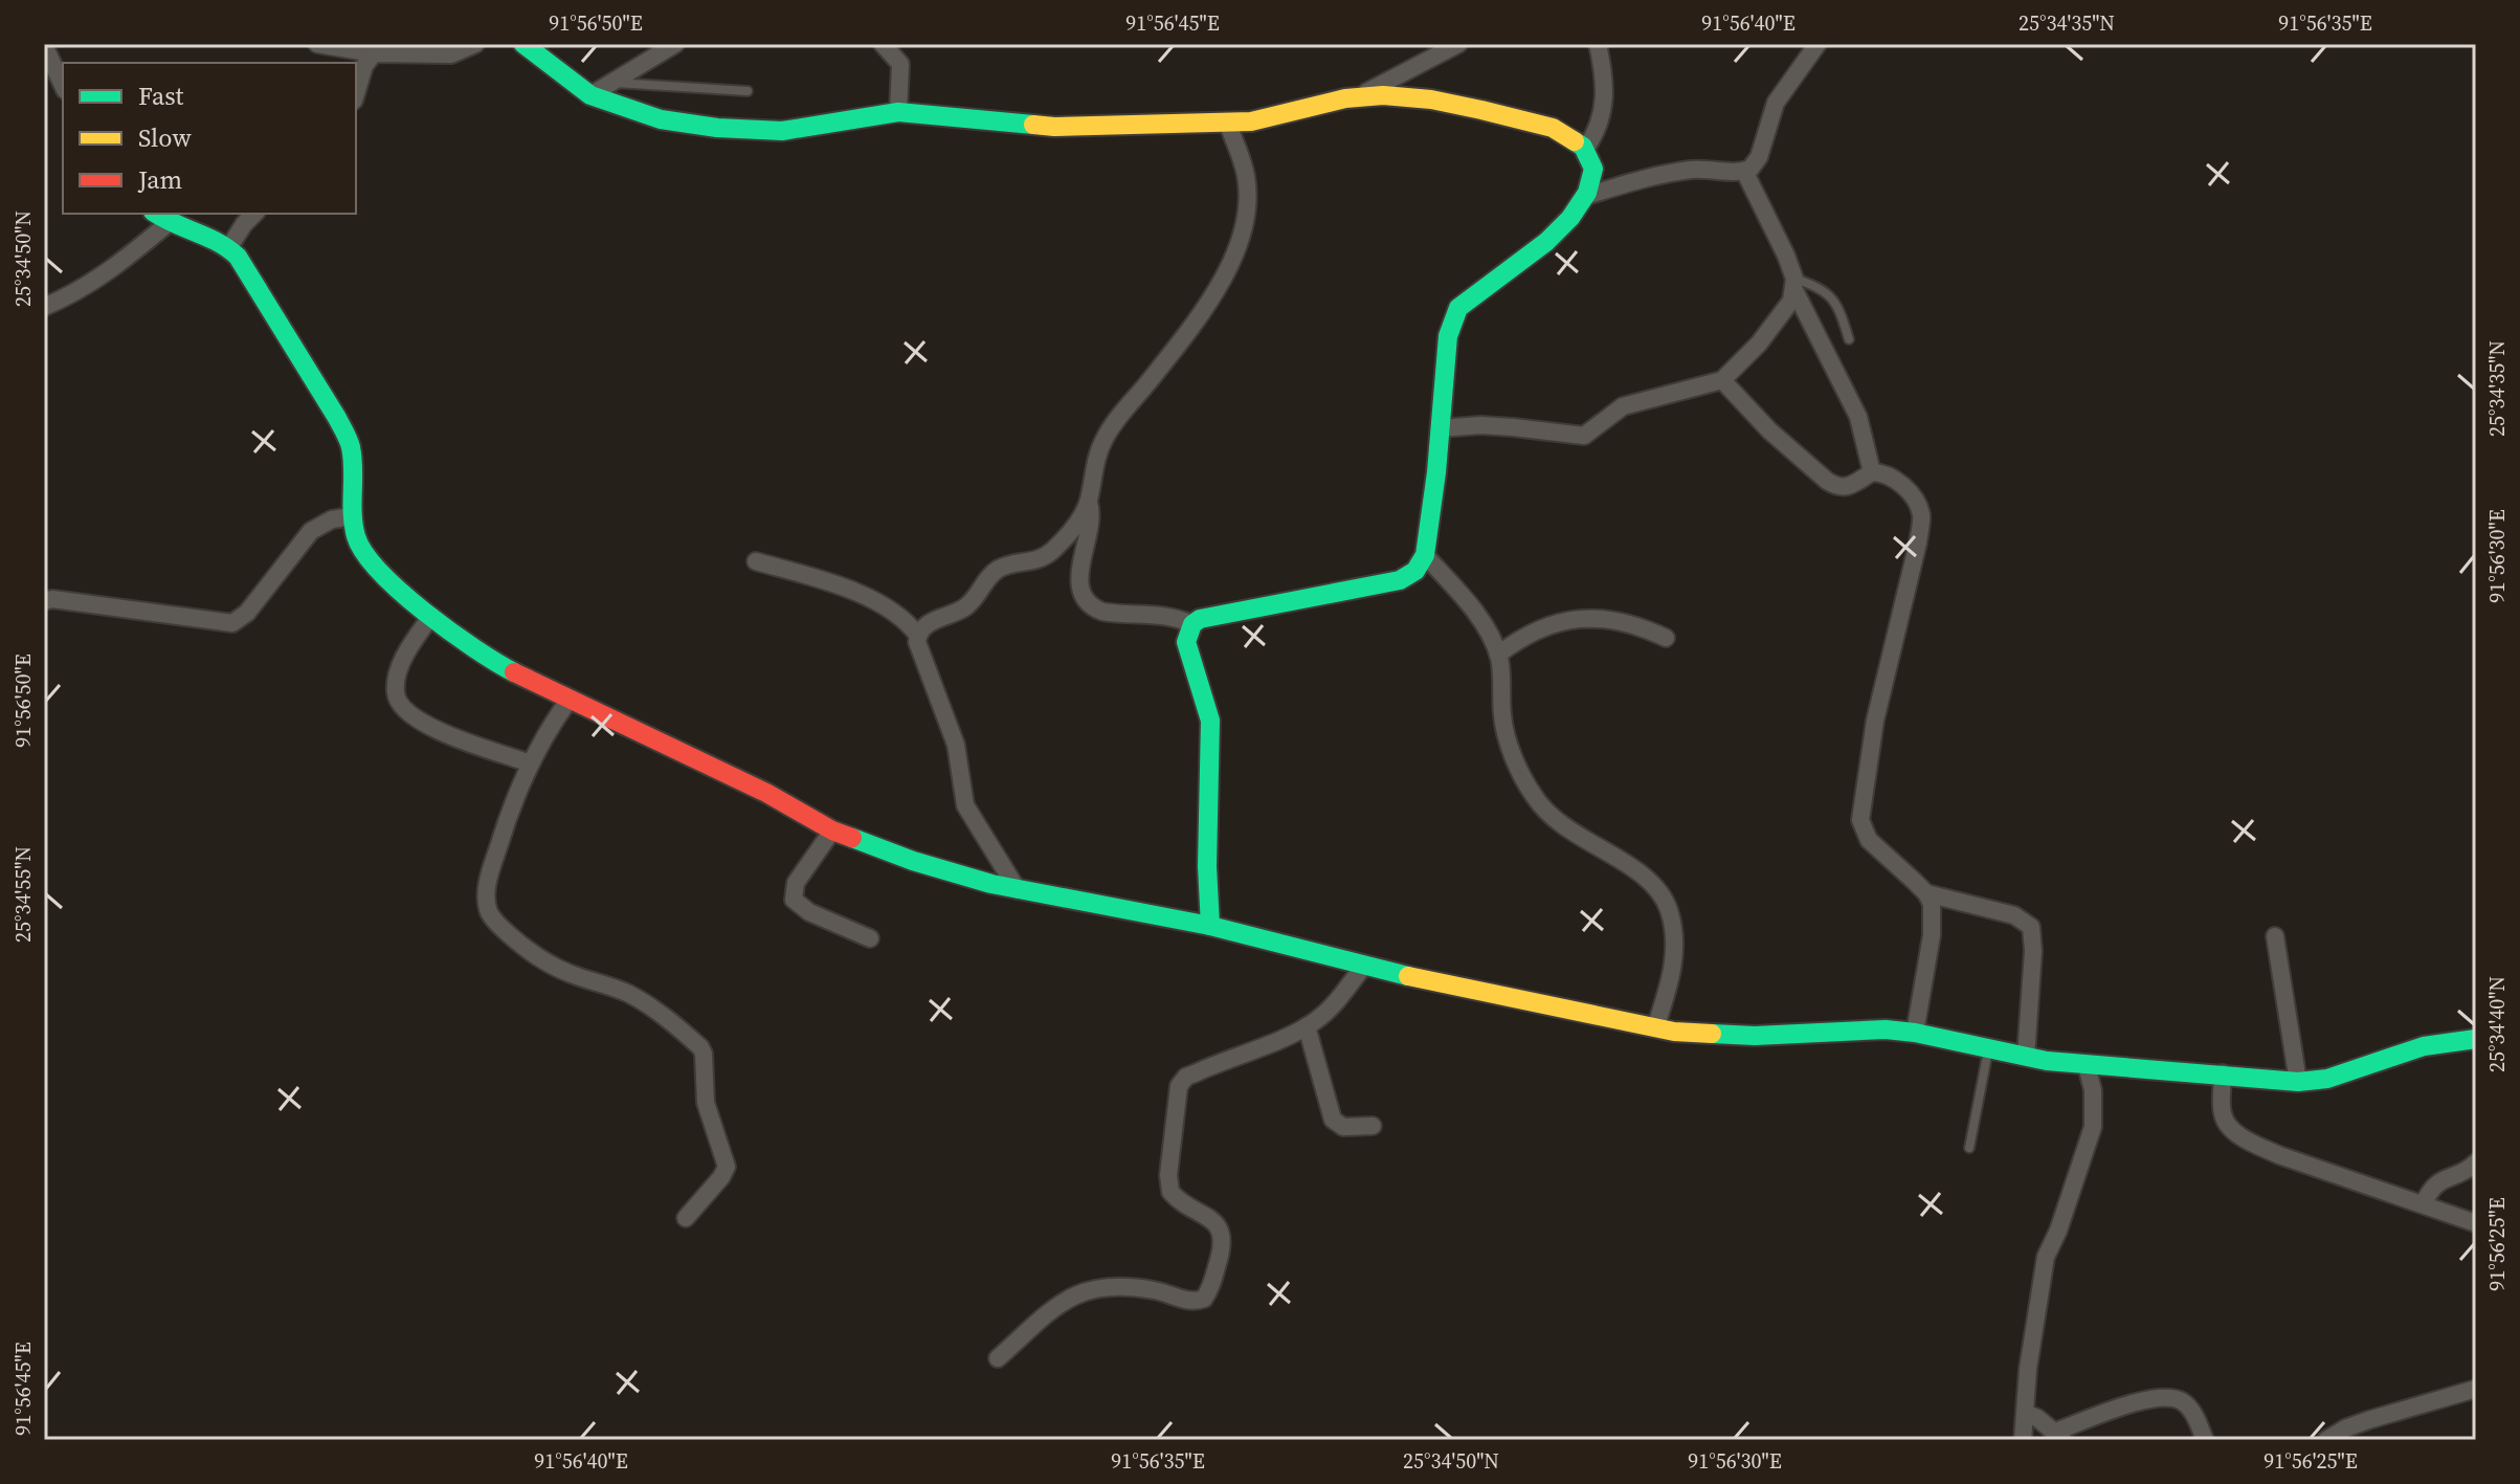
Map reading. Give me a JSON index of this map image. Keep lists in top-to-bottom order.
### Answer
{
  "legend": ["Fast", "Slow", "Jam"],
  "coordinates": [
    "91°56'50\"E",
    "91°56'45\"E",
    "91°56'40\"E",
    "25°34'35\"N",
    "91°56'35\"E",
    "25°34'50\"N",
    "91°56'30\"E",
    "25°34'55\"N",
    "25°34'40\"N",
    "91°56'25\"E"
  ]
}
